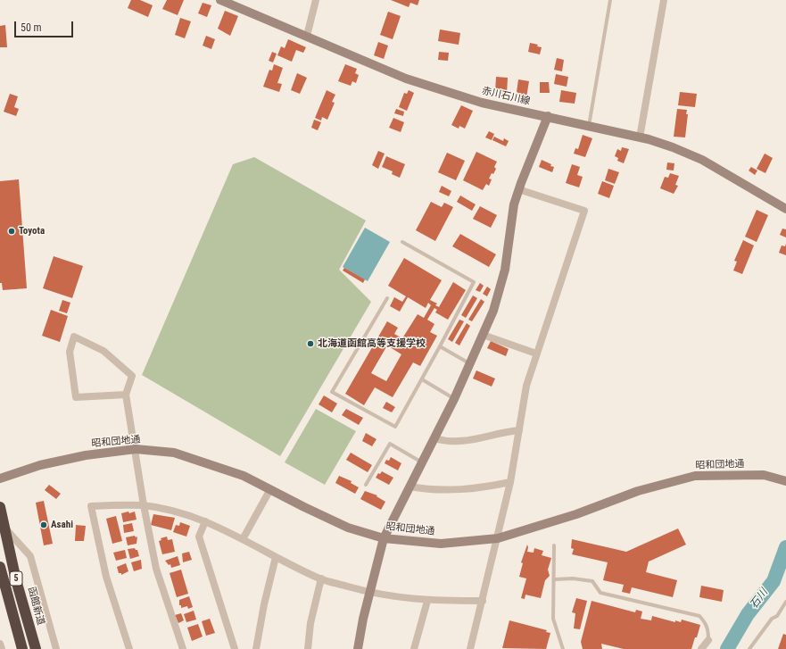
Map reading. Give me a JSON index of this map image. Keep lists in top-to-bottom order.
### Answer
{
  "streets": {
    "highway": ["5", "函館新道"],
    "street": ["赤川石川線", "昭和団地通"]
  },
  "water": ["石川"],
  "places": ["Toyota", "北海道函館高等支援学校", "Asahi"],
  "scale_bar": "50 m"
}
